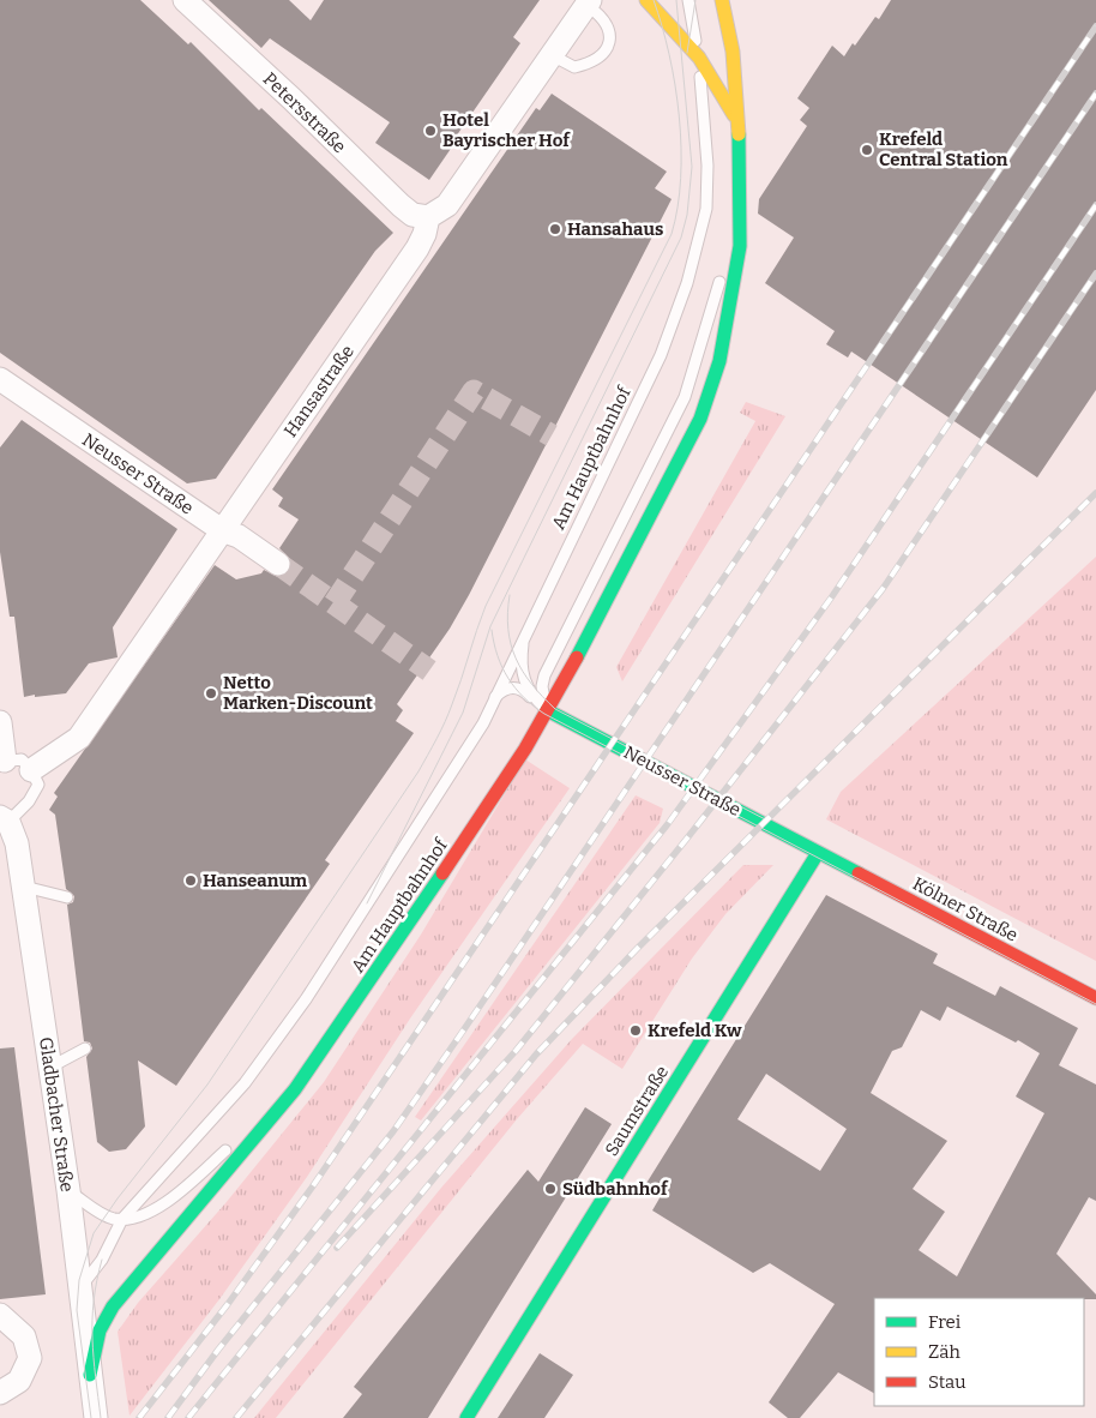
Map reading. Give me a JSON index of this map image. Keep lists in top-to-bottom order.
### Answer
{
  "streets": {
    "street": [
      "Petersstraße",
      "Hansastraße",
      "Am Hauptbahnhof",
      "Neusser Straße",
      "Kölner Straße",
      "Saumstraße",
      "Gladbacher Straße"
    ]
  },
  "crossings": [
    ["Petersstraße", "Hansastraße"],
    ["Hansastraße", "Neusser Straße"],
    ["Am Hauptbahnhof", "Neusser Straße"],
    ["Am Hauptbahnhof", "Gladbacher Straße"],
    ["Neusser Straße", "Kölner Straße"],
    ["Neusser Straße", "Saumstraße"],
    ["Kölner Straße", "Saumstraße"]
  ],
  "places": [
    "Hotel Bayrischer Hof",
    "Krefeld Central Station",
    "Hansahaus",
    "Netto Marken-Discount",
    "Hanseanum",
    "Krefeld Kw",
    "Südbahnhof"
  ],
  "legend": ["Frei", "Zäh", "Stau"]
}
